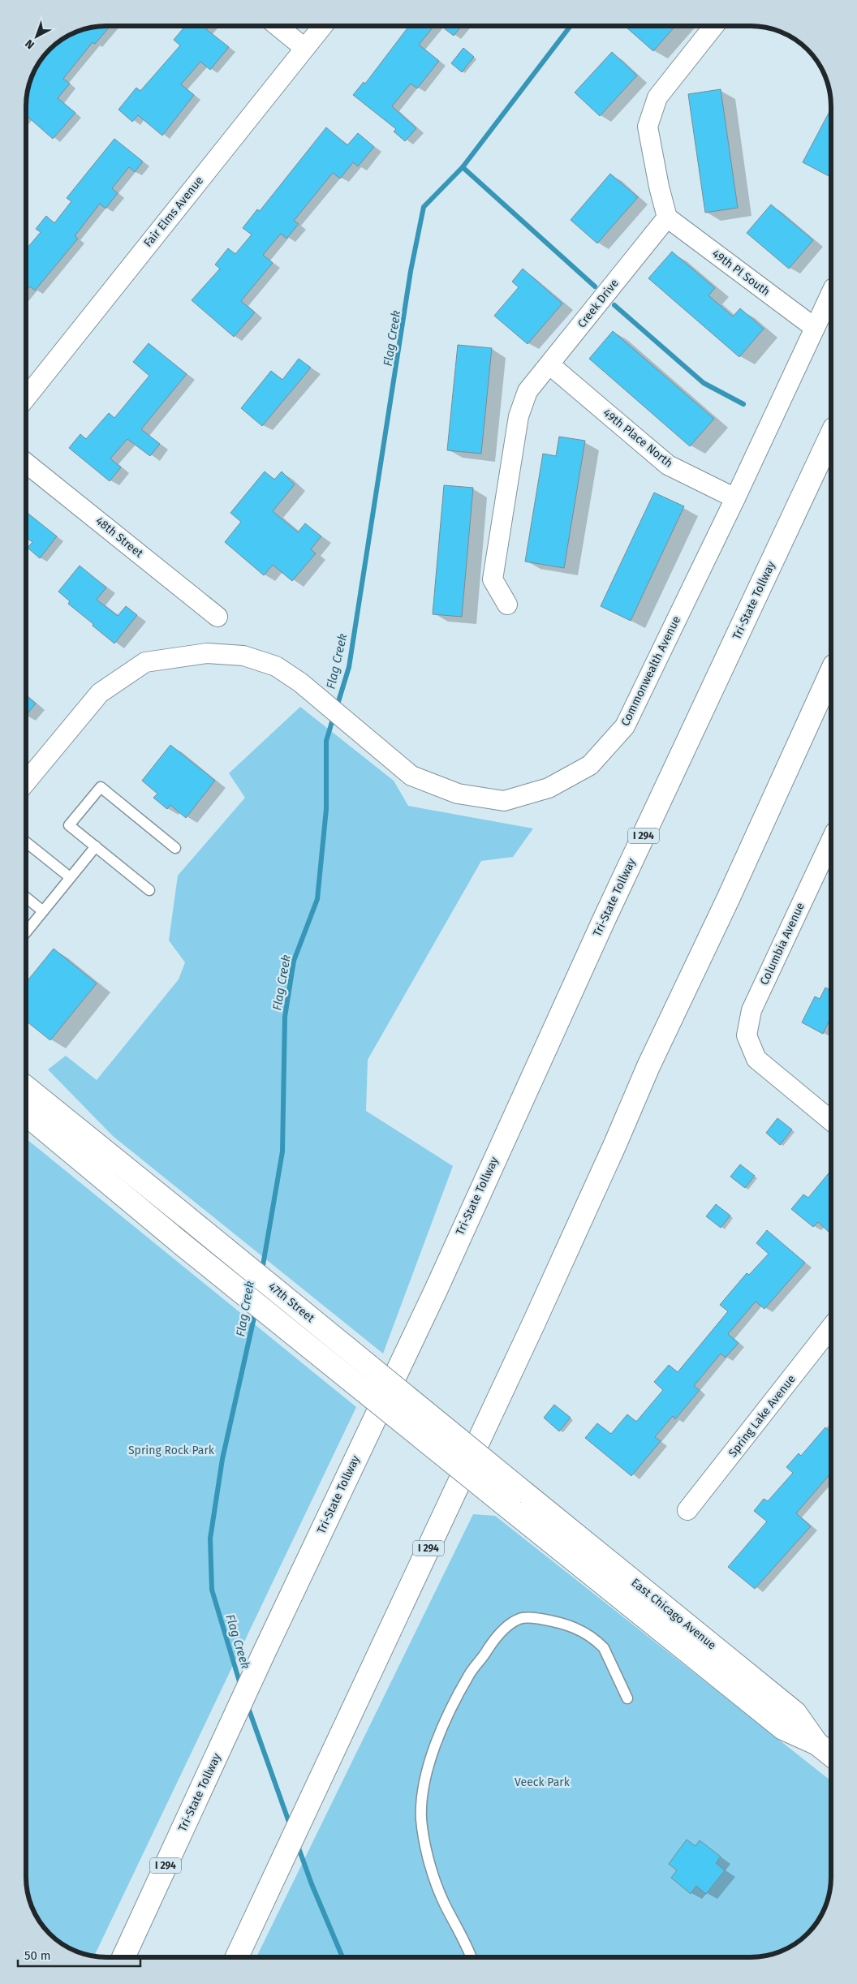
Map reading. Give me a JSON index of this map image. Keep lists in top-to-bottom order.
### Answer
{
  "streets": {
    "main road": [
      "Tri-State Tollway",
      "I 294",
      "47th Street",
      "East Chicago Avenue"
    ],
    "street": [
      "Fair Elms Avenue",
      "49th Pl South",
      "Creek Drive",
      "49th Place North",
      "48th Street",
      "Commonwealth Avenue",
      "Columbia Avenue",
      "Spring Lake Avenue"
    ]
  },
  "crossings": [
    ["49th Pl South", "Creek Drive"],
    ["49th Pl South", "Commonwealth Avenue"],
    ["Creek Drive", "49th Place North"],
    ["49th Place North", "Commonwealth Avenue"],
    ["47th Street", "East Chicago Avenue"]
  ],
  "water": ["Flag Creek"],
  "parks": ["Spring Rock Park", "Veeck Park"],
  "scale_bar": "50 m",
  "north": "bottom left"
}
